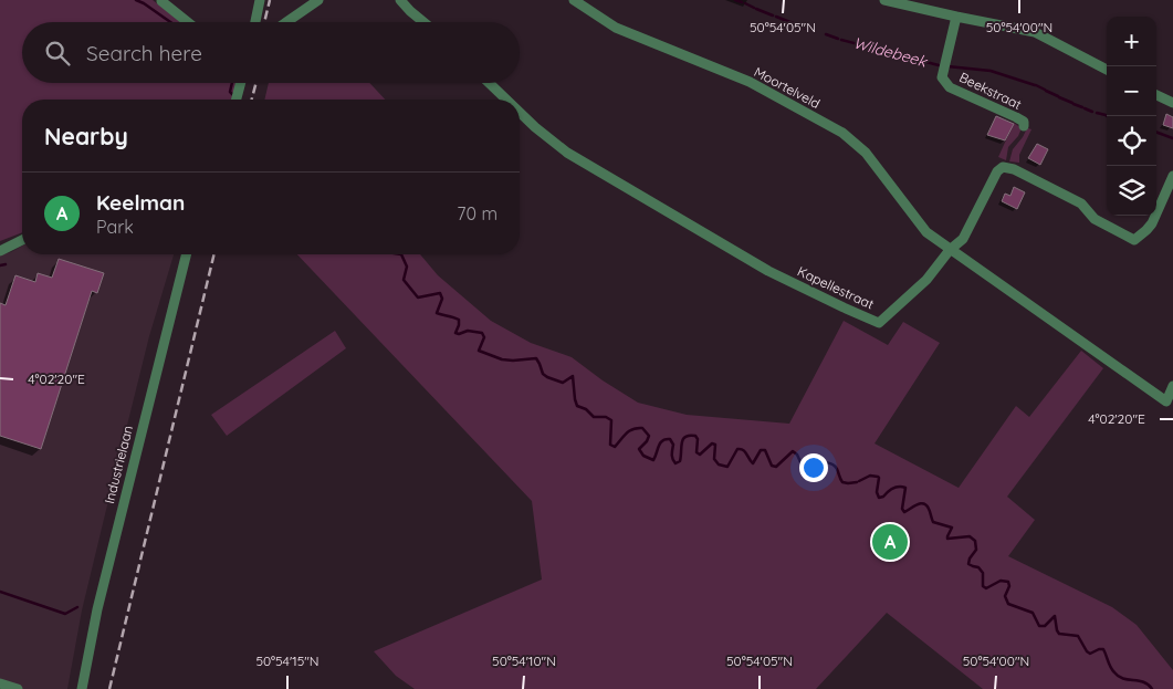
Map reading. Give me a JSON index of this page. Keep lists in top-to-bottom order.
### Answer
{
  "streets": {
    "street": [
      "Moortelveld",
      "Beekstraat",
      "Kapellestraat",
      "Industrielaan"
    ]
  },
  "crossings": [
    ["Moortelveld", "Kapellestraat"]
  ],
  "water": ["Wildebeek"],
  "page": {
    "map_buttons": ["+", "−"],
    "search": "Search here",
    "heading": "Nearby",
    "list": [
      {
        "mark": "A",
        "name": "Keelman",
        "note": "Park",
        "value": "70 m"
      }
    ],
    "pins": "A"
  },
  "coordinates": [
    "50°54'05\"N",
    "50°54'00\"N",
    "4°02'20\"E",
    "50°54'15\"N",
    "50°54'10\"N"
  ]
}
